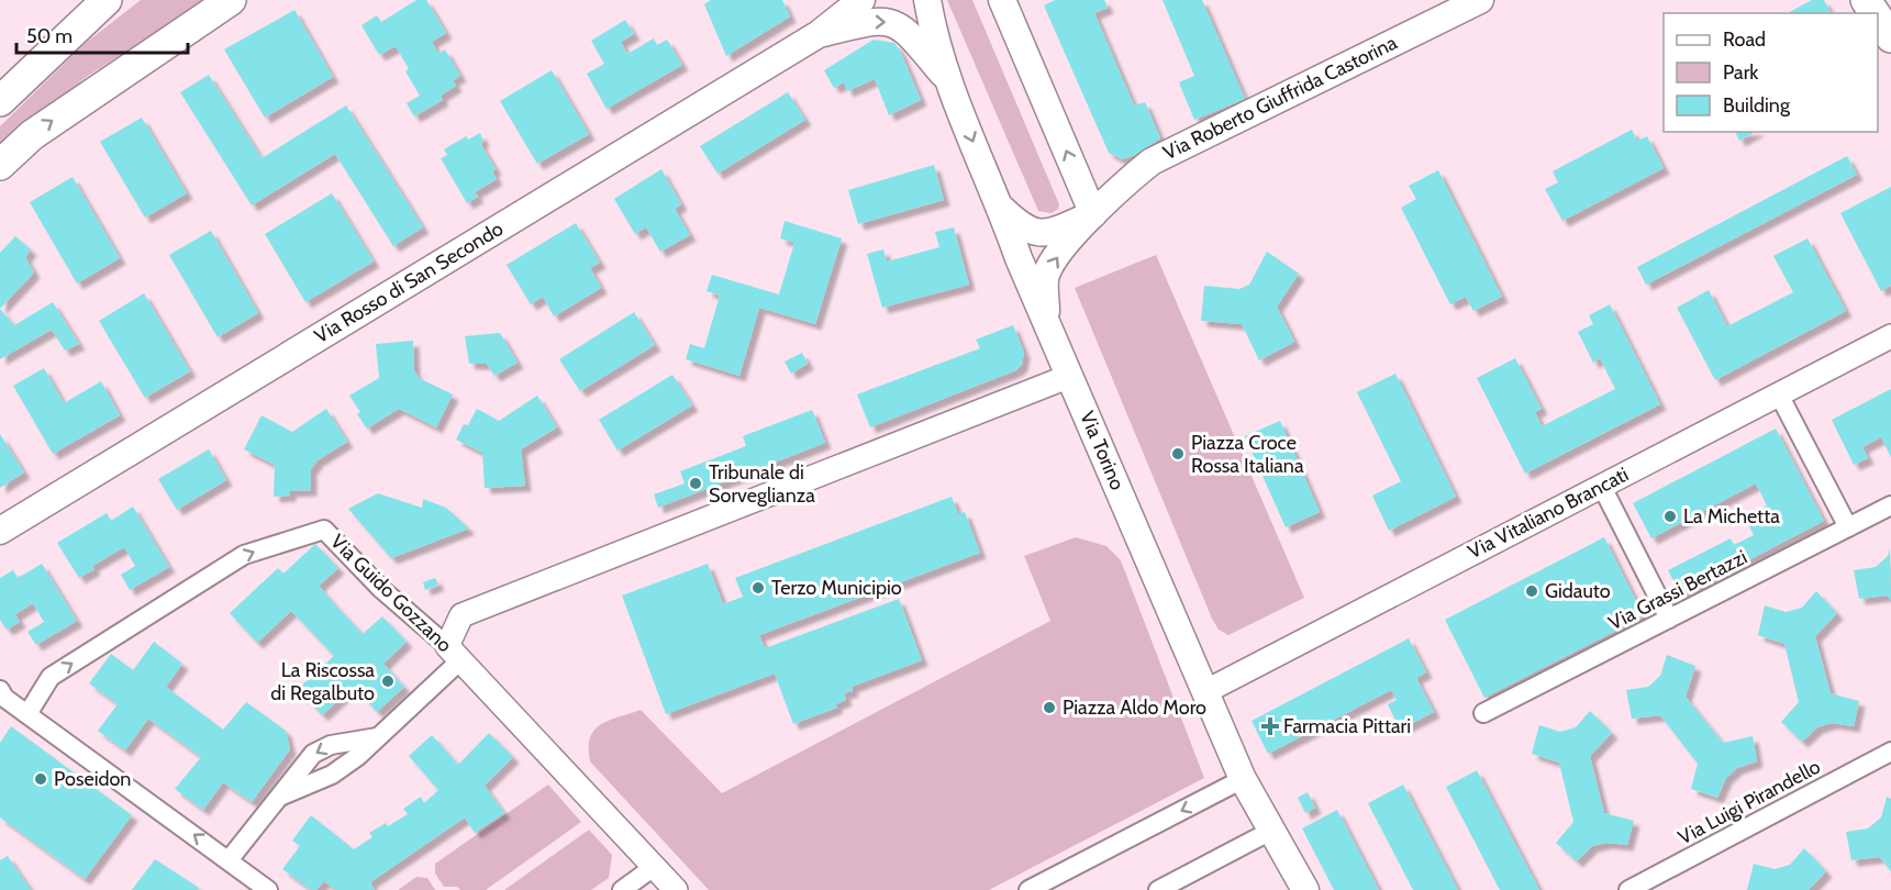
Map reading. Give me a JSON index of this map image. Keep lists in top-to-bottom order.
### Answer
{
  "streets": {
    "main road": ["Via Roberto Giuffrida Castorina", "Via Rosso di San Secondo", "Via Torino"],
    "street": [
      "Via Vitaliano Brancati",
      "Via Grassi Bertazzi",
      "Via Guido Gozzano",
      "Via Luigi Pirandello"
    ]
  },
  "crossings": [
    ["Via Roberto Giuffrida Castorina", "Via Torino"],
    ["Via Torino", "Via Vitaliano Brancati"]
  ],
  "one_way": ["Via Guido Gozzano"],
  "places": {
    "other": [
      "Piazza Croce Rossa Italiana",
      "Tribunale di Sorveglianza",
      "La Michetta",
      "Terzo Municipio",
      "Gidauto",
      "La Riscossa di Regalbuto",
      "Piazza Aldo Moro",
      "Poseidon"
    ],
    "health": ["Farmacia Pittari"]
  },
  "legend": ["Road", "Park", "Building"],
  "scale_bar": "50 m"
}
